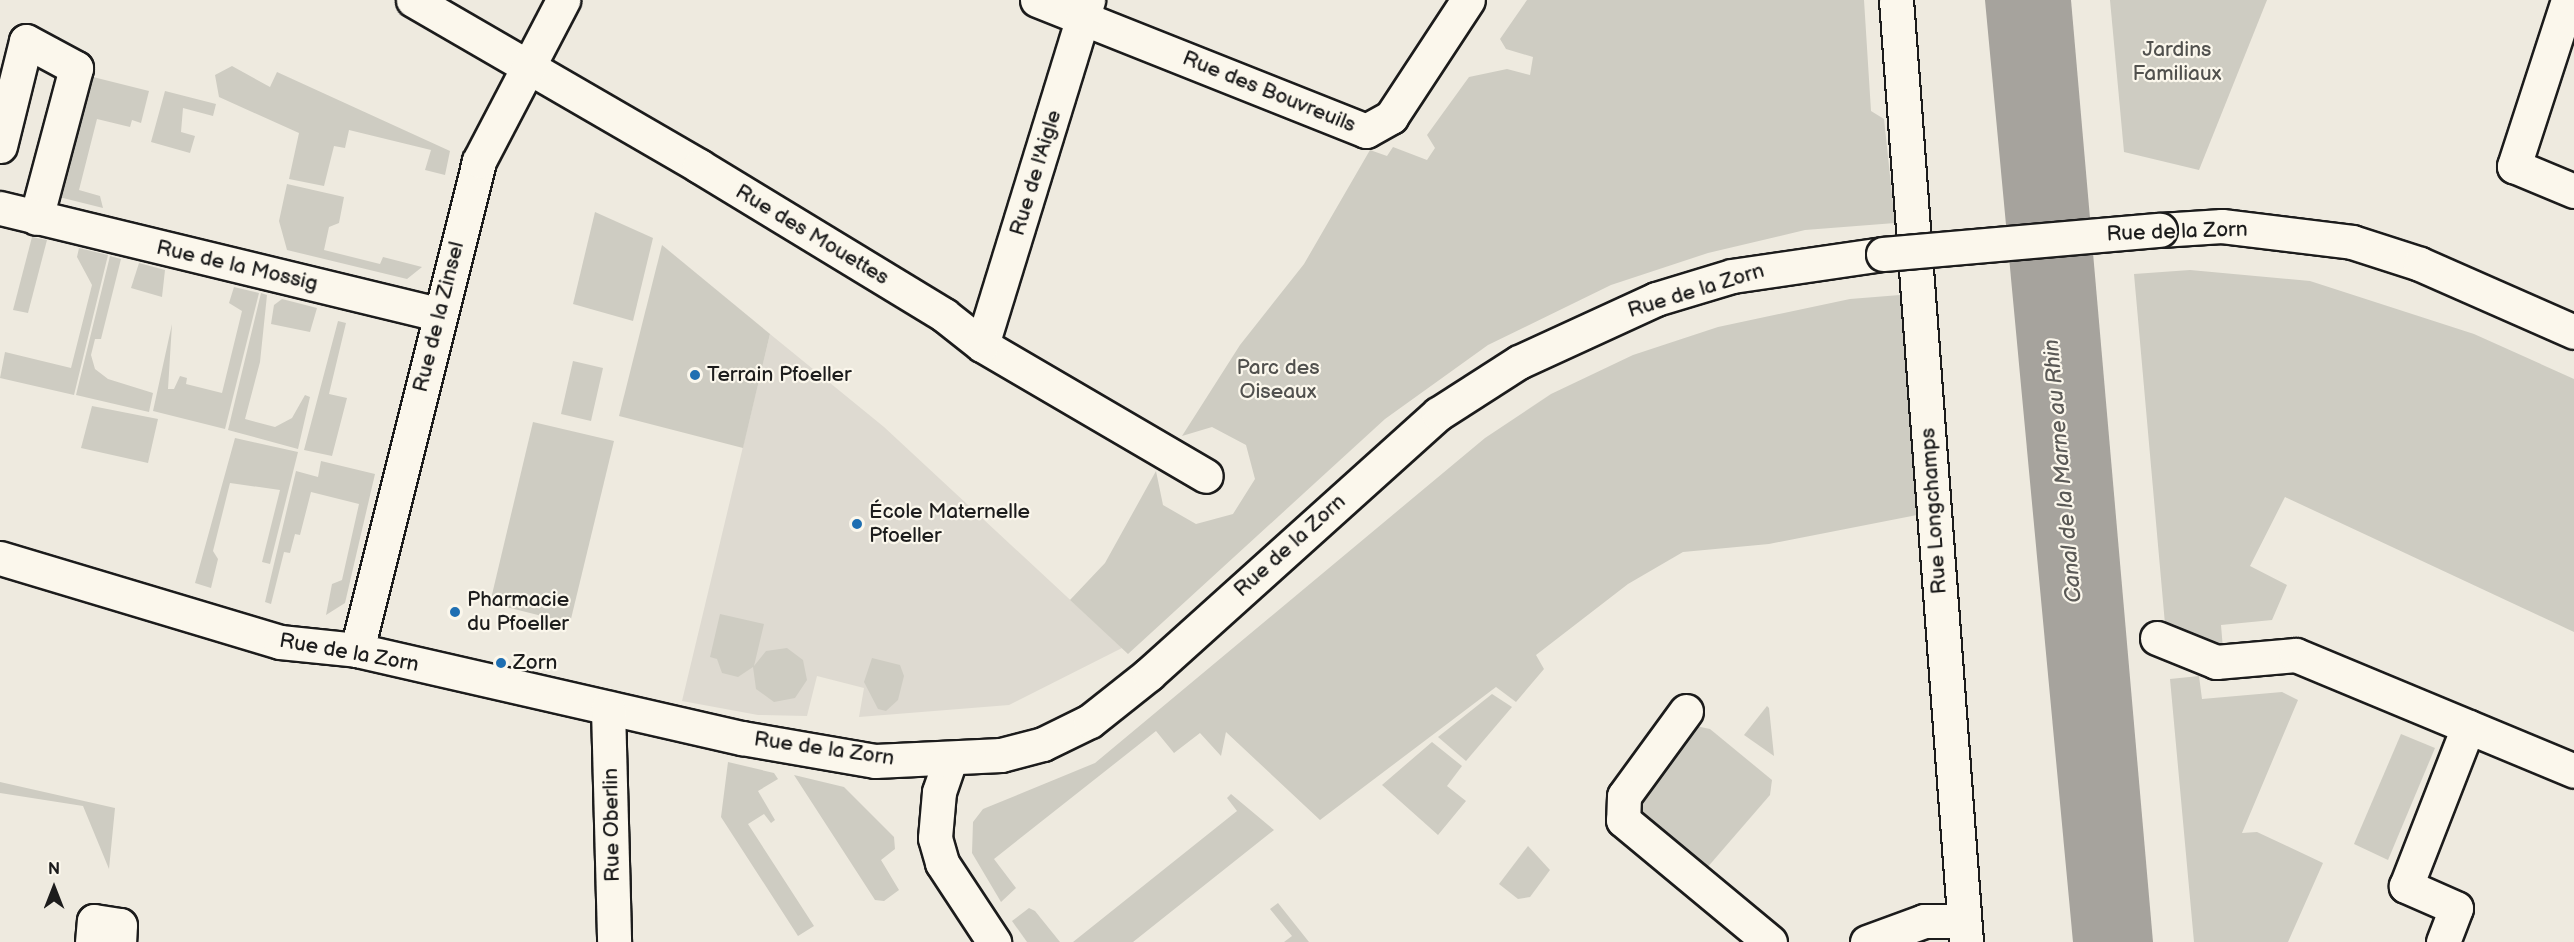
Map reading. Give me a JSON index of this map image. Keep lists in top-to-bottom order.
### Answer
{
  "streets": {
    "street": [
      "Rue des Bouvreuils",
      "Rue de l'Aigle",
      "Rue de la Zorn",
      "Rue des Mouettes",
      "Rue de la Mossig",
      "Rue de la Zinsel",
      "Rue Longchamps",
      "Rue Oberlin"
    ]
  },
  "crossings": [
    ["Rue des Bouvreuils", "Rue de l'Aigle"],
    ["Rue de l'Aigle", "Rue des Mouettes"],
    ["Rue de la Zorn", "Rue de la Zinsel"],
    ["Rue de la Zorn", "Rue Oberlin"],
    ["Rue des Mouettes", "Rue de la Zinsel"],
    ["Rue de la Mossig", "Rue de la Zinsel"]
  ],
  "water": ["Canal de la Marne au Rhin"],
  "parks": ["Jardins Familiaux", "Parc des Oiseaux"],
  "places": [
    "Terrain Pfoeller",
    "École Maternelle Pfoeller",
    "Pharmacie du Pfoeller",
    "Zorn"
  ],
  "north": "top"
}
